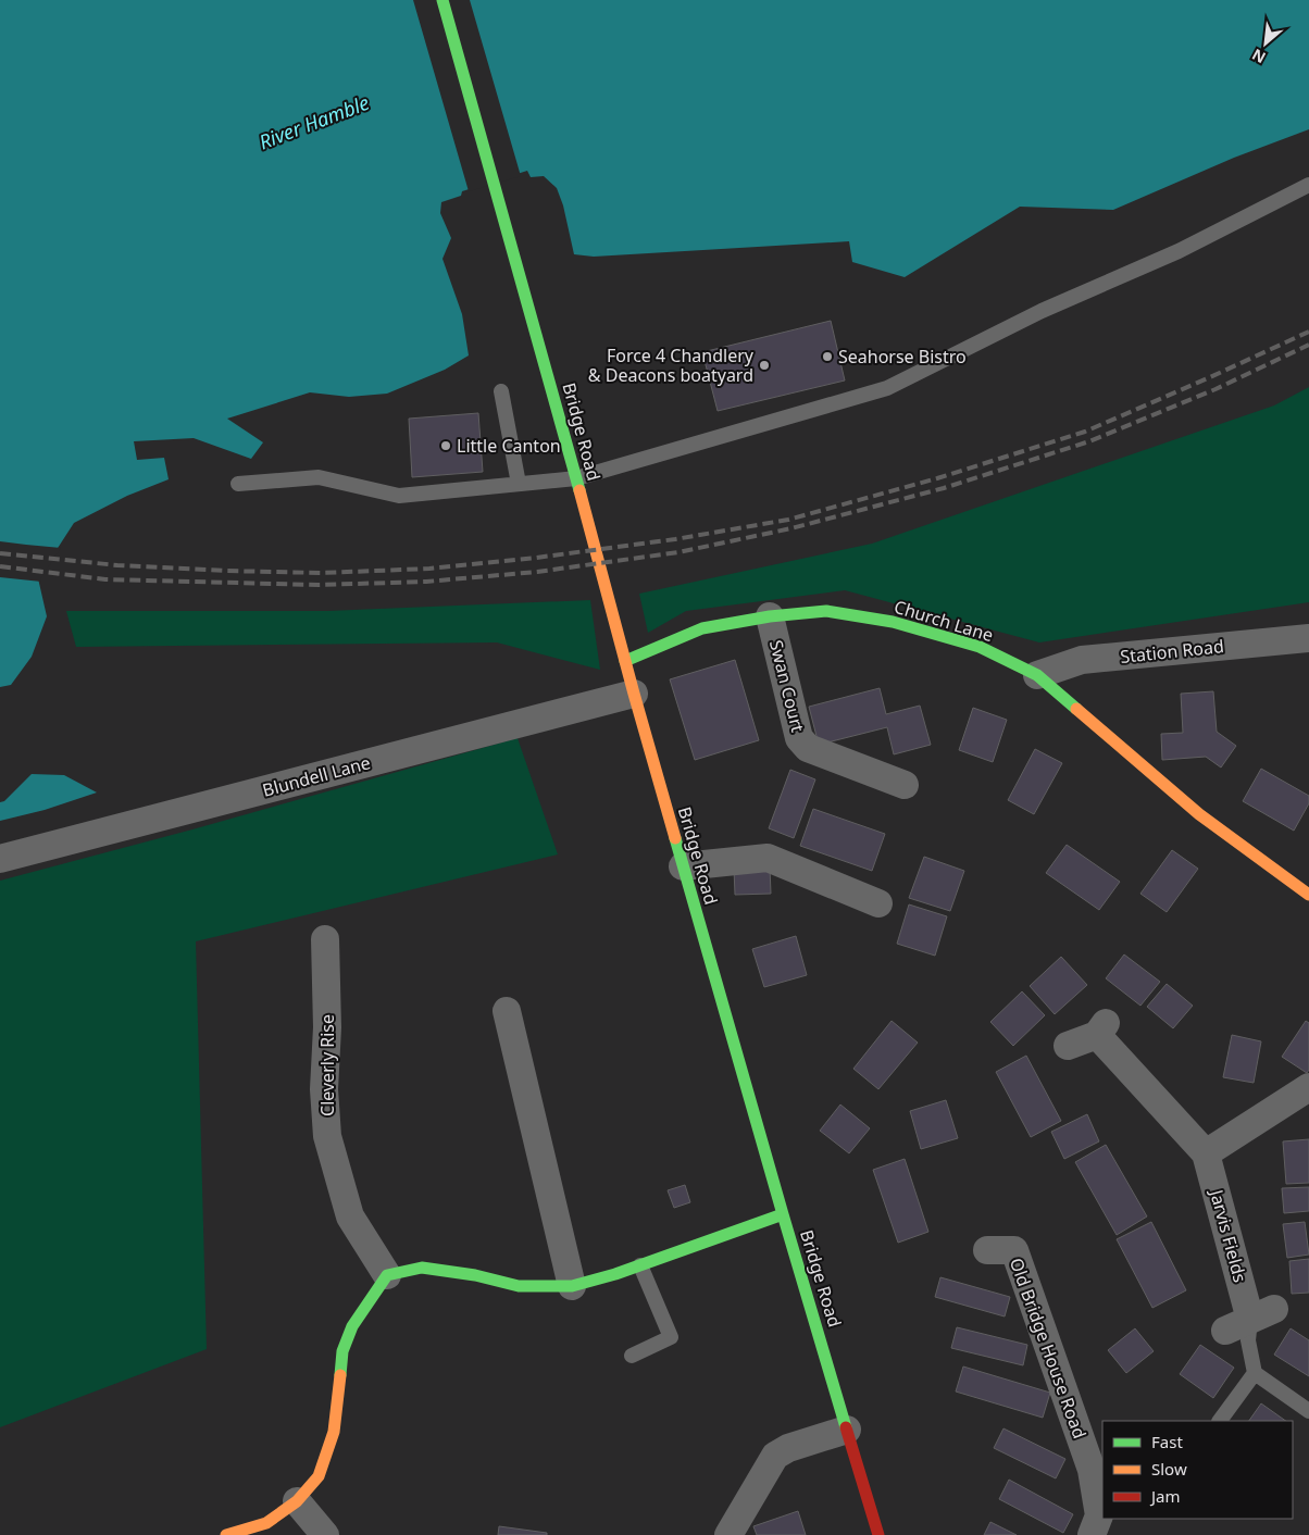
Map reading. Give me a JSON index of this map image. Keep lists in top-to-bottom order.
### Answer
{
  "streets": {
    "main road": ["Bridge Road", "Church Lane"],
    "street": [
      "Station Road",
      "Swan Court",
      "Blundell Lane",
      "Cleverly Rise",
      "Jarvis Fields",
      "Old Bridge House Road"
    ]
  },
  "crossings": [
    ["Bridge Road", "Church Lane"],
    ["Bridge Road", "Blundell Lane"],
    ["Church Lane", "Station Road"],
    ["Church Lane", "Swan Court"]
  ],
  "water": ["River Hamble"],
  "places": ["Seahorse Bistro", "Force 4 Chandlery & Deacons boatyard", "Little Canton"],
  "legend": ["Fast", "Slow", "Jam"],
  "north": "bottom left"
}
